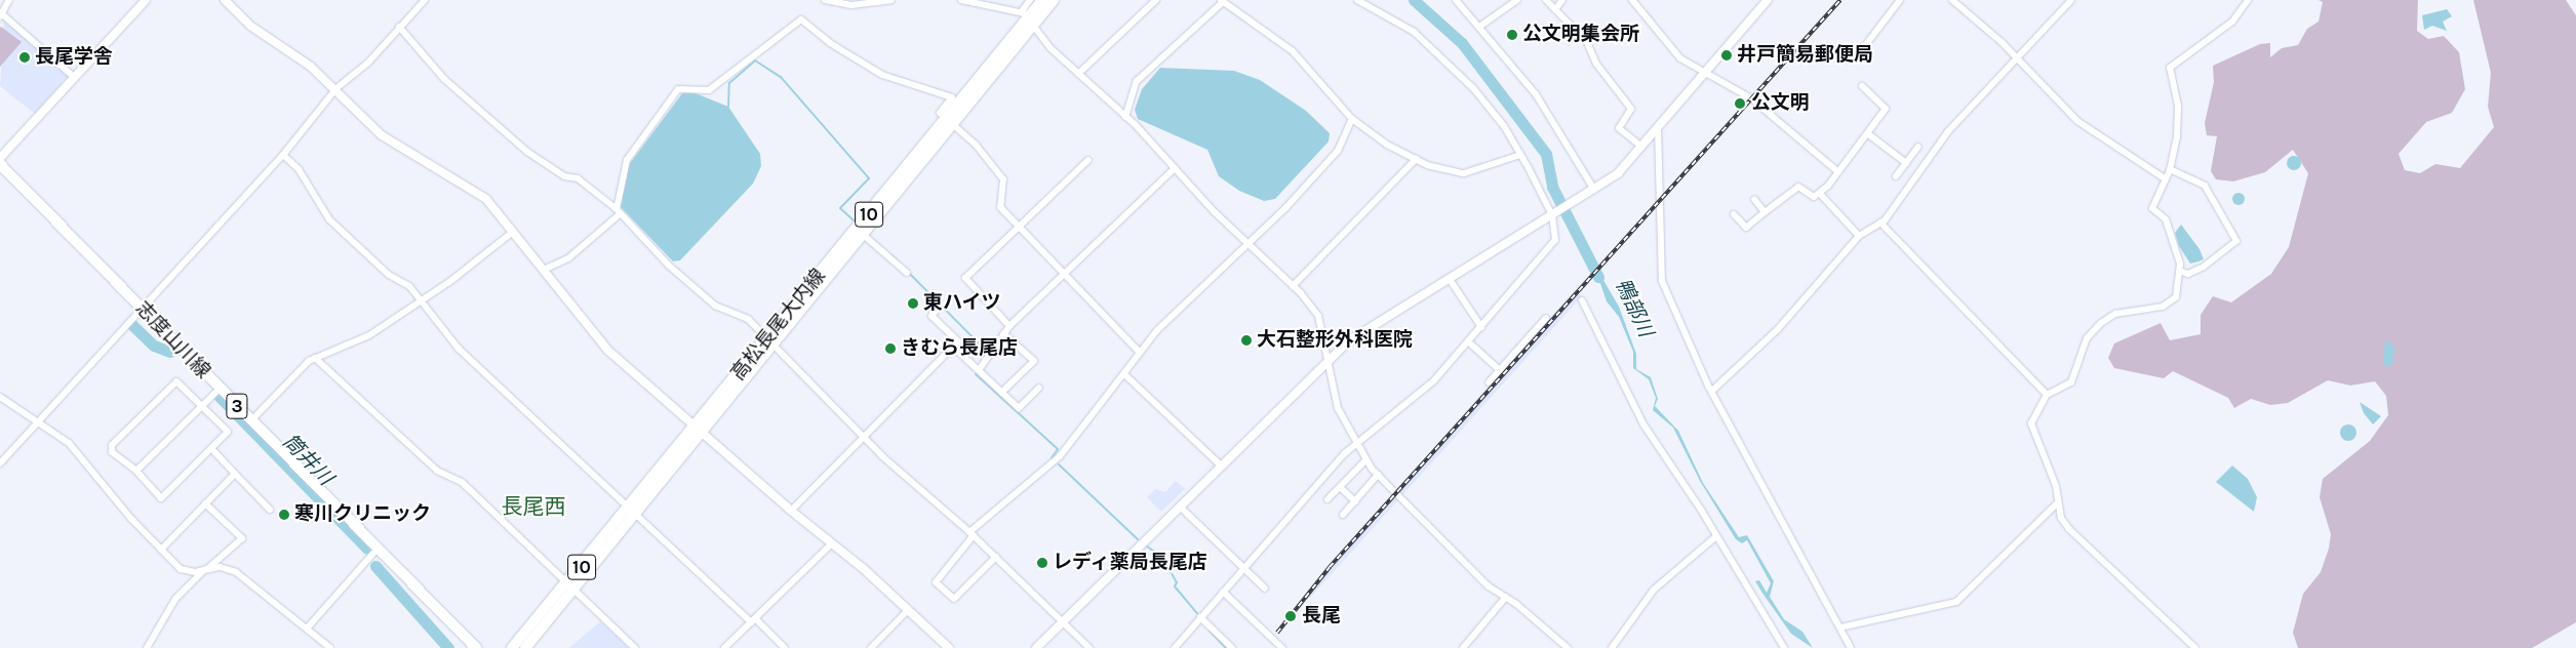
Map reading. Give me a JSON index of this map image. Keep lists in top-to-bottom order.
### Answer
{
  "streets": {
    "main road": [
      "10",
      "高松長尾大内線",
      "志度山川線",
      "3"
    ]
  },
  "districts": ["長尾西"],
  "water": ["鴨部川", "筒井川"],
  "places": [
    "公文明集会所",
    "井戸簡易郵便局",
    "長尾学舎",
    "公文明",
    "東ハイツ",
    "大石整形外科医院",
    "きむら長尾店",
    "寒川クリニック",
    "レディ薬局長尾店",
    "長尾"
  ]
}
